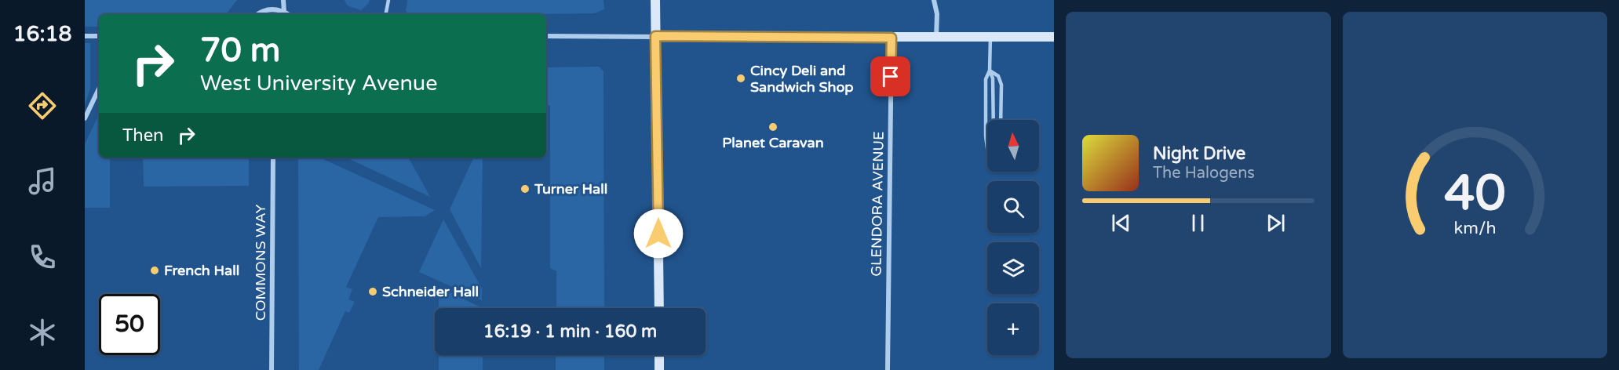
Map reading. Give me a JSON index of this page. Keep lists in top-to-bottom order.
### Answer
{
  "streets": {
    "street": ["GLENDORA AVENUE", "COMMONS WAY"]
  },
  "places": [
    "Cincy Deli and Sandwich Shop",
    "Planet Caravan",
    "Turner Hall",
    "French Hall",
    "Schneider Hall"
  ],
  "north": "top",
  "page": {
    "tabs": "16:18",
    "turn": ["70 m", "West University Avenue"],
    "then": "Then",
    "map_buttons": "+",
    "song": ["Night Drive", "The Halogens"],
    "limit": "50",
    "trip": "16:19 · 1 min · 160 m",
    "gauge": ["40", "km/h"]
  }
}
